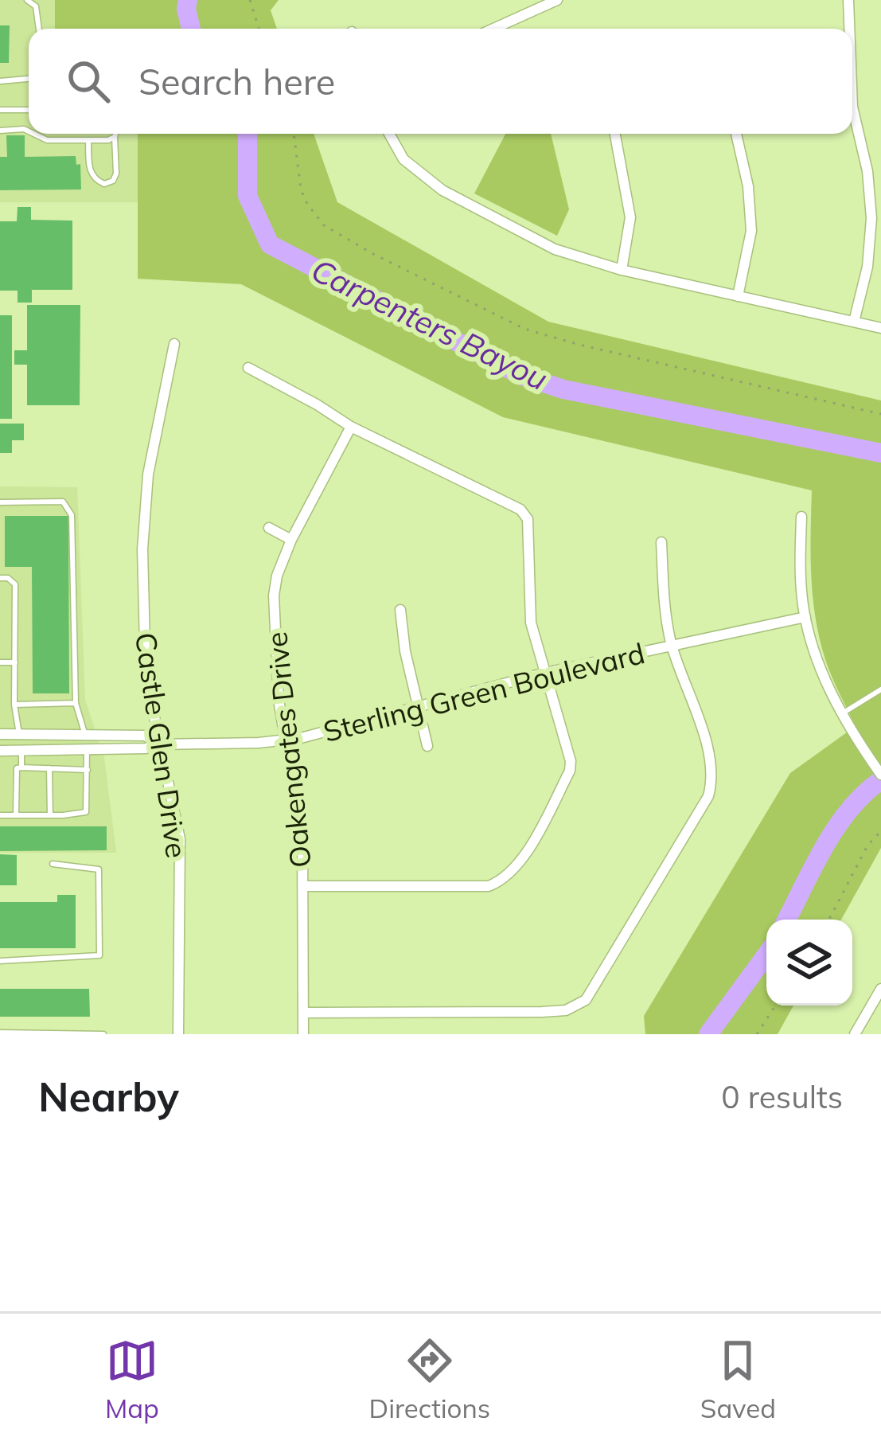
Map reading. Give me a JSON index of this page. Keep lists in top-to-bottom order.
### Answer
{
  "streets": {
    "street": ["Sterling Green Boulevard", "Castle Glen Drive", "Oakengates Drive"]
  },
  "crossings": [
    ["Sterling Green Boulevard", "Castle Glen Drive"],
    ["Sterling Green Boulevard", "Oakengates Drive"]
  ],
  "water": ["Carpenters Bayou"],
  "page": {
    "search": "Search here",
    "heading": ["Nearby", "0 results"],
    "nav": ["Map", "Directions", "Saved"]
  }
}
